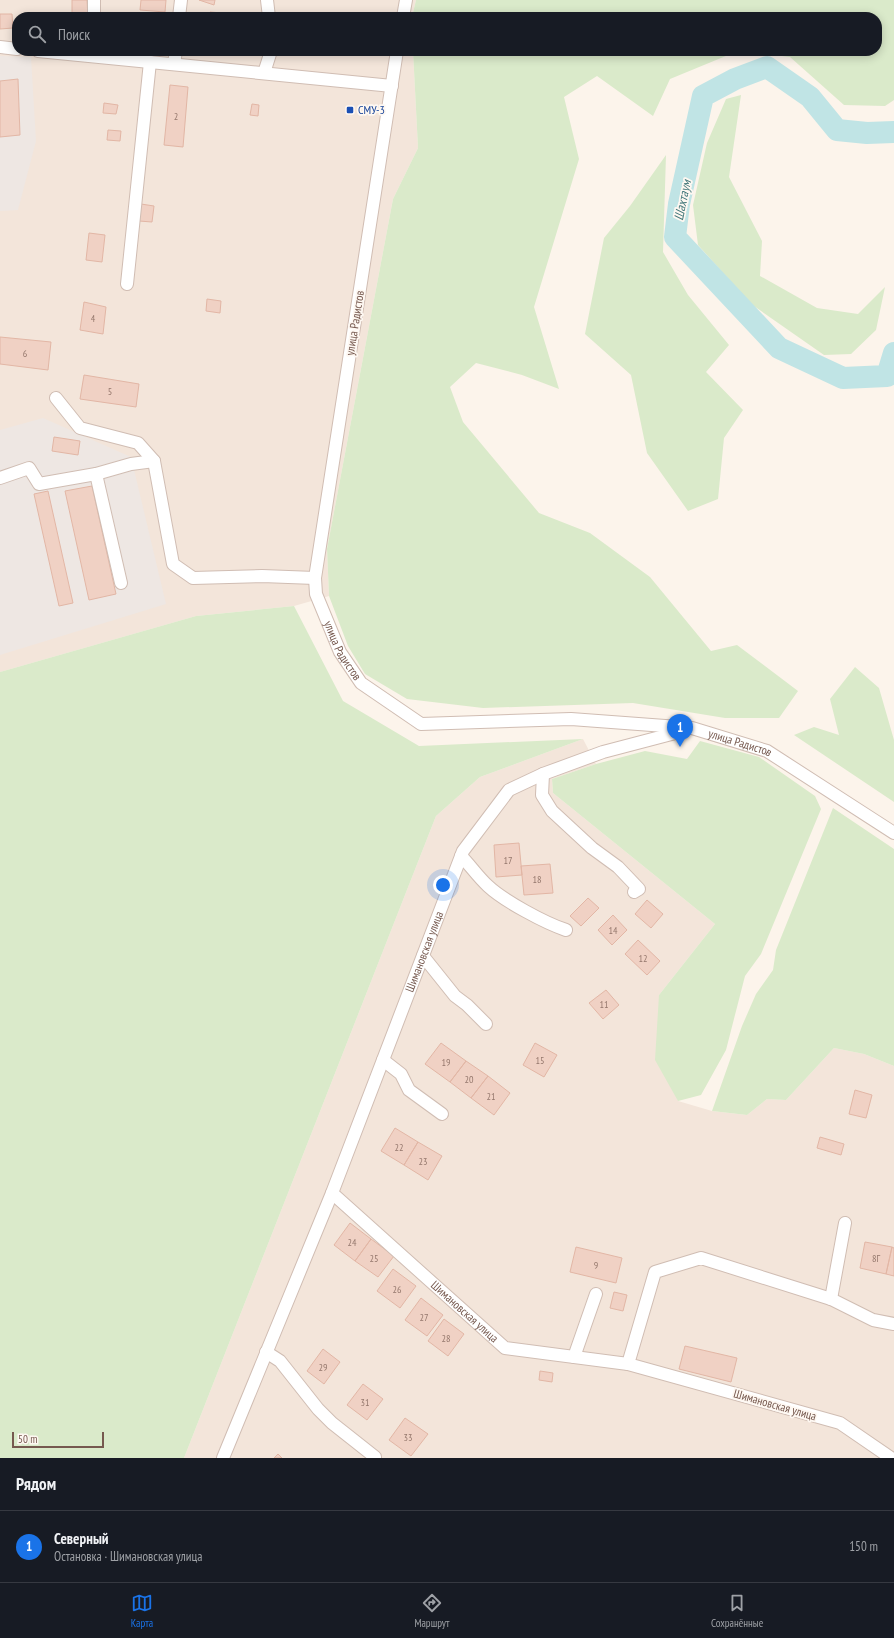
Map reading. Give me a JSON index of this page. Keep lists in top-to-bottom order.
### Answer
{
  "streets": {
    "street": ["улица Радистов", "Шимановская улица"]
  },
  "crossings": [
    ["улица Радистов", "Шимановская улица"]
  ],
  "water": ["Шахтаум"],
  "places": {
    "transit": ["СМУ-3"]
  },
  "house_numbers": [
    "2",
    "4",
    "6",
    "5",
    "17",
    "18",
    "14",
    "12",
    "11",
    "15",
    "19",
    "20",
    "21",
    "22",
    "23",
    "24",
    "25",
    "8Г",
    "9",
    "26",
    "27",
    "28",
    "29",
    "31",
    "33"
  ],
  "scale_bar": "50 m",
  "page": {
    "search": "Поиск",
    "pins": "1",
    "scale": "50 m",
    "heading": "Рядом",
    "list": [
      {
        "mark": "1",
        "name": "Северный",
        "note": "Остановка · Шимановская улица",
        "value": "150 m"
      }
    ],
    "nav": ["Карта", "Маршрут", "Сохранённые"]
  }
}
